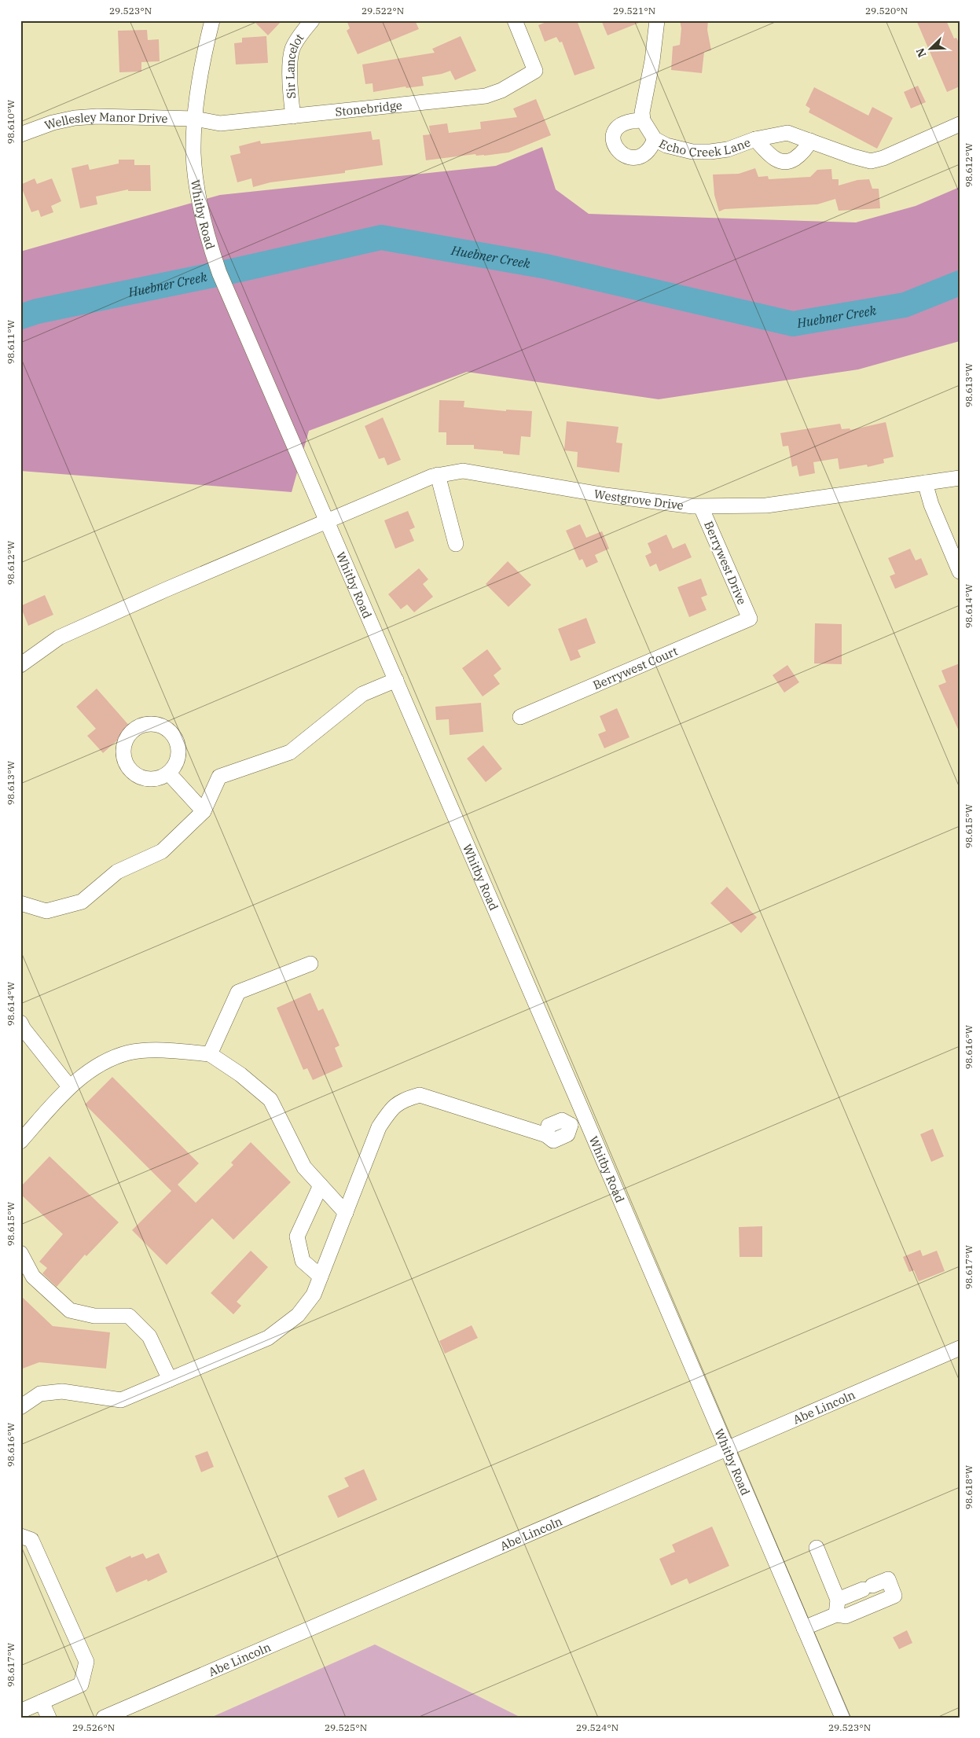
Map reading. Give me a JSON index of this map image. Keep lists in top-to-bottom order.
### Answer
{
  "streets": {
    "street": [
      "Sir Lancelot",
      "Stonebridge",
      "Wellesley Manor Drive",
      "Echo Creek Lane",
      "Whitby Road",
      "Westgrove Drive",
      "Berrywest Drive",
      "Berrywest Court",
      "Abe Lincoln"
    ]
  },
  "crossings": [
    ["Sir Lancelot", "Stonebridge"],
    ["Stonebridge", "Wellesley Manor Drive"],
    ["Stonebridge", "Whitby Road"],
    ["Wellesley Manor Drive", "Whitby Road"],
    ["Whitby Road", "Westgrove Drive"],
    ["Whitby Road", "Abe Lincoln"],
    ["Westgrove Drive", "Berrywest Drive"],
    ["Berrywest Drive", "Berrywest Court"]
  ],
  "water": ["Huebner Creek"],
  "north": "bottom left",
  "coordinates": [
    "29.523°N",
    "29.522°N",
    "29.521°N",
    "29.520°N",
    "98.610°W",
    "98.612°W",
    "98.611°W",
    "98.613°W",
    "98.614°W",
    "98.615°W",
    "98.616°W",
    "98.617°W",
    "98.618°W",
    "29.526°N",
    "29.525°N",
    "29.524°N"
  ]
}
